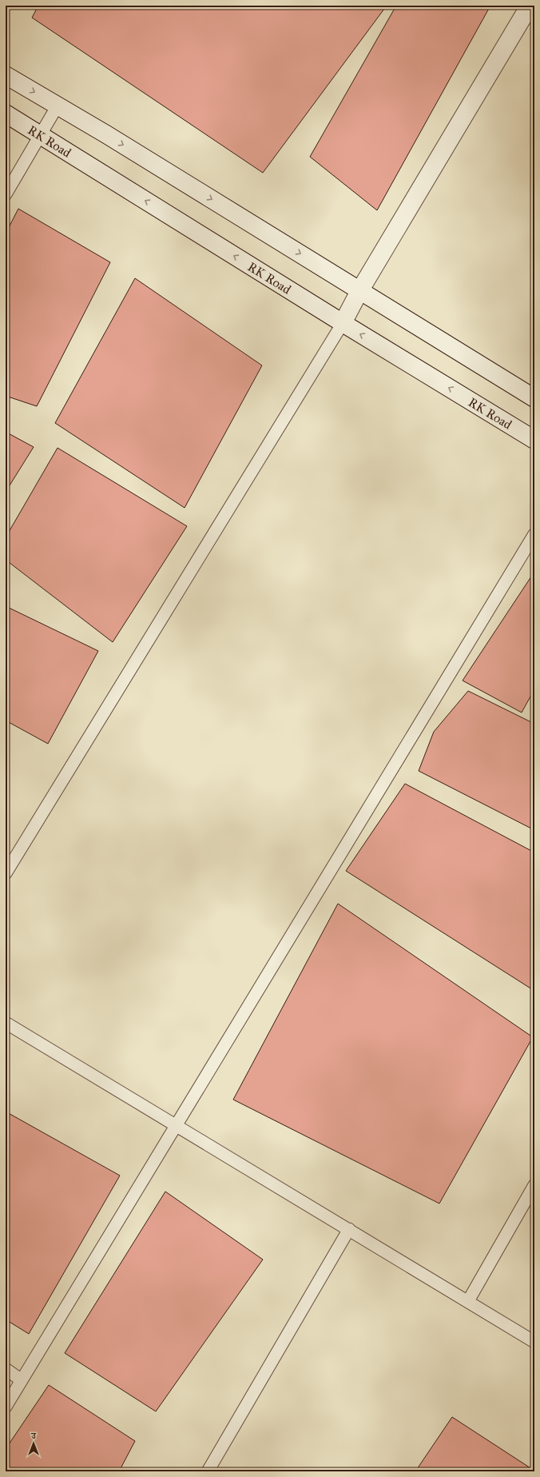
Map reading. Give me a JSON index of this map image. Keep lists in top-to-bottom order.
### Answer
{
  "streets": {
    "street": ["RK Road"]
  },
  "north": "top"
}
